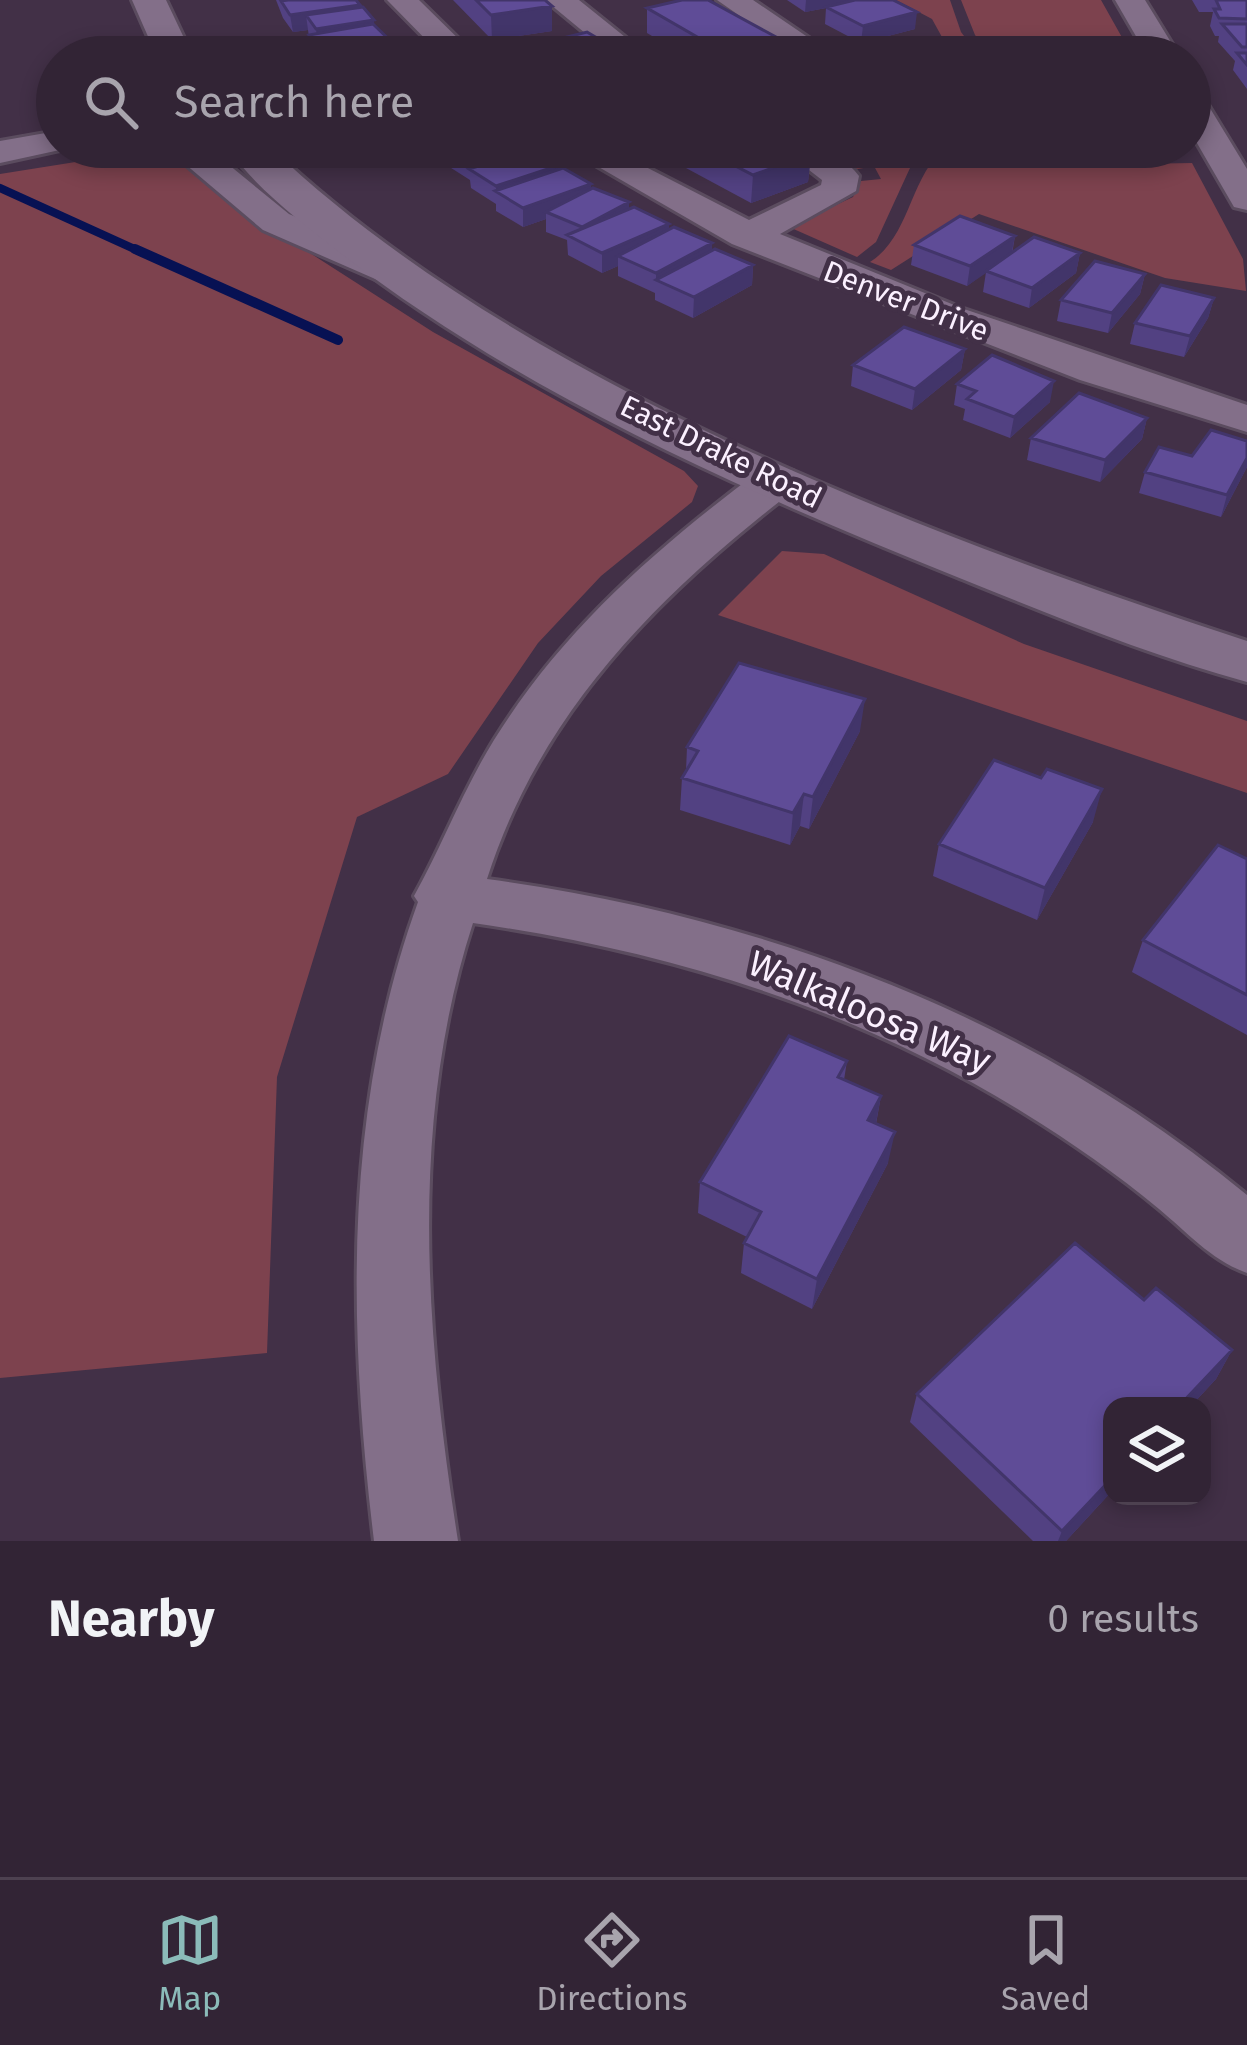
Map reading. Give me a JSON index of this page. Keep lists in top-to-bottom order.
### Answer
{
  "streets": {
    "main road": ["East Drake Road"],
    "street": ["Denver Drive", "Walkaloosa Way"]
  },
  "page": {
    "search": "Search here",
    "heading": ["Nearby", "0 results"],
    "nav": ["Map", "Directions", "Saved"]
  }
}
